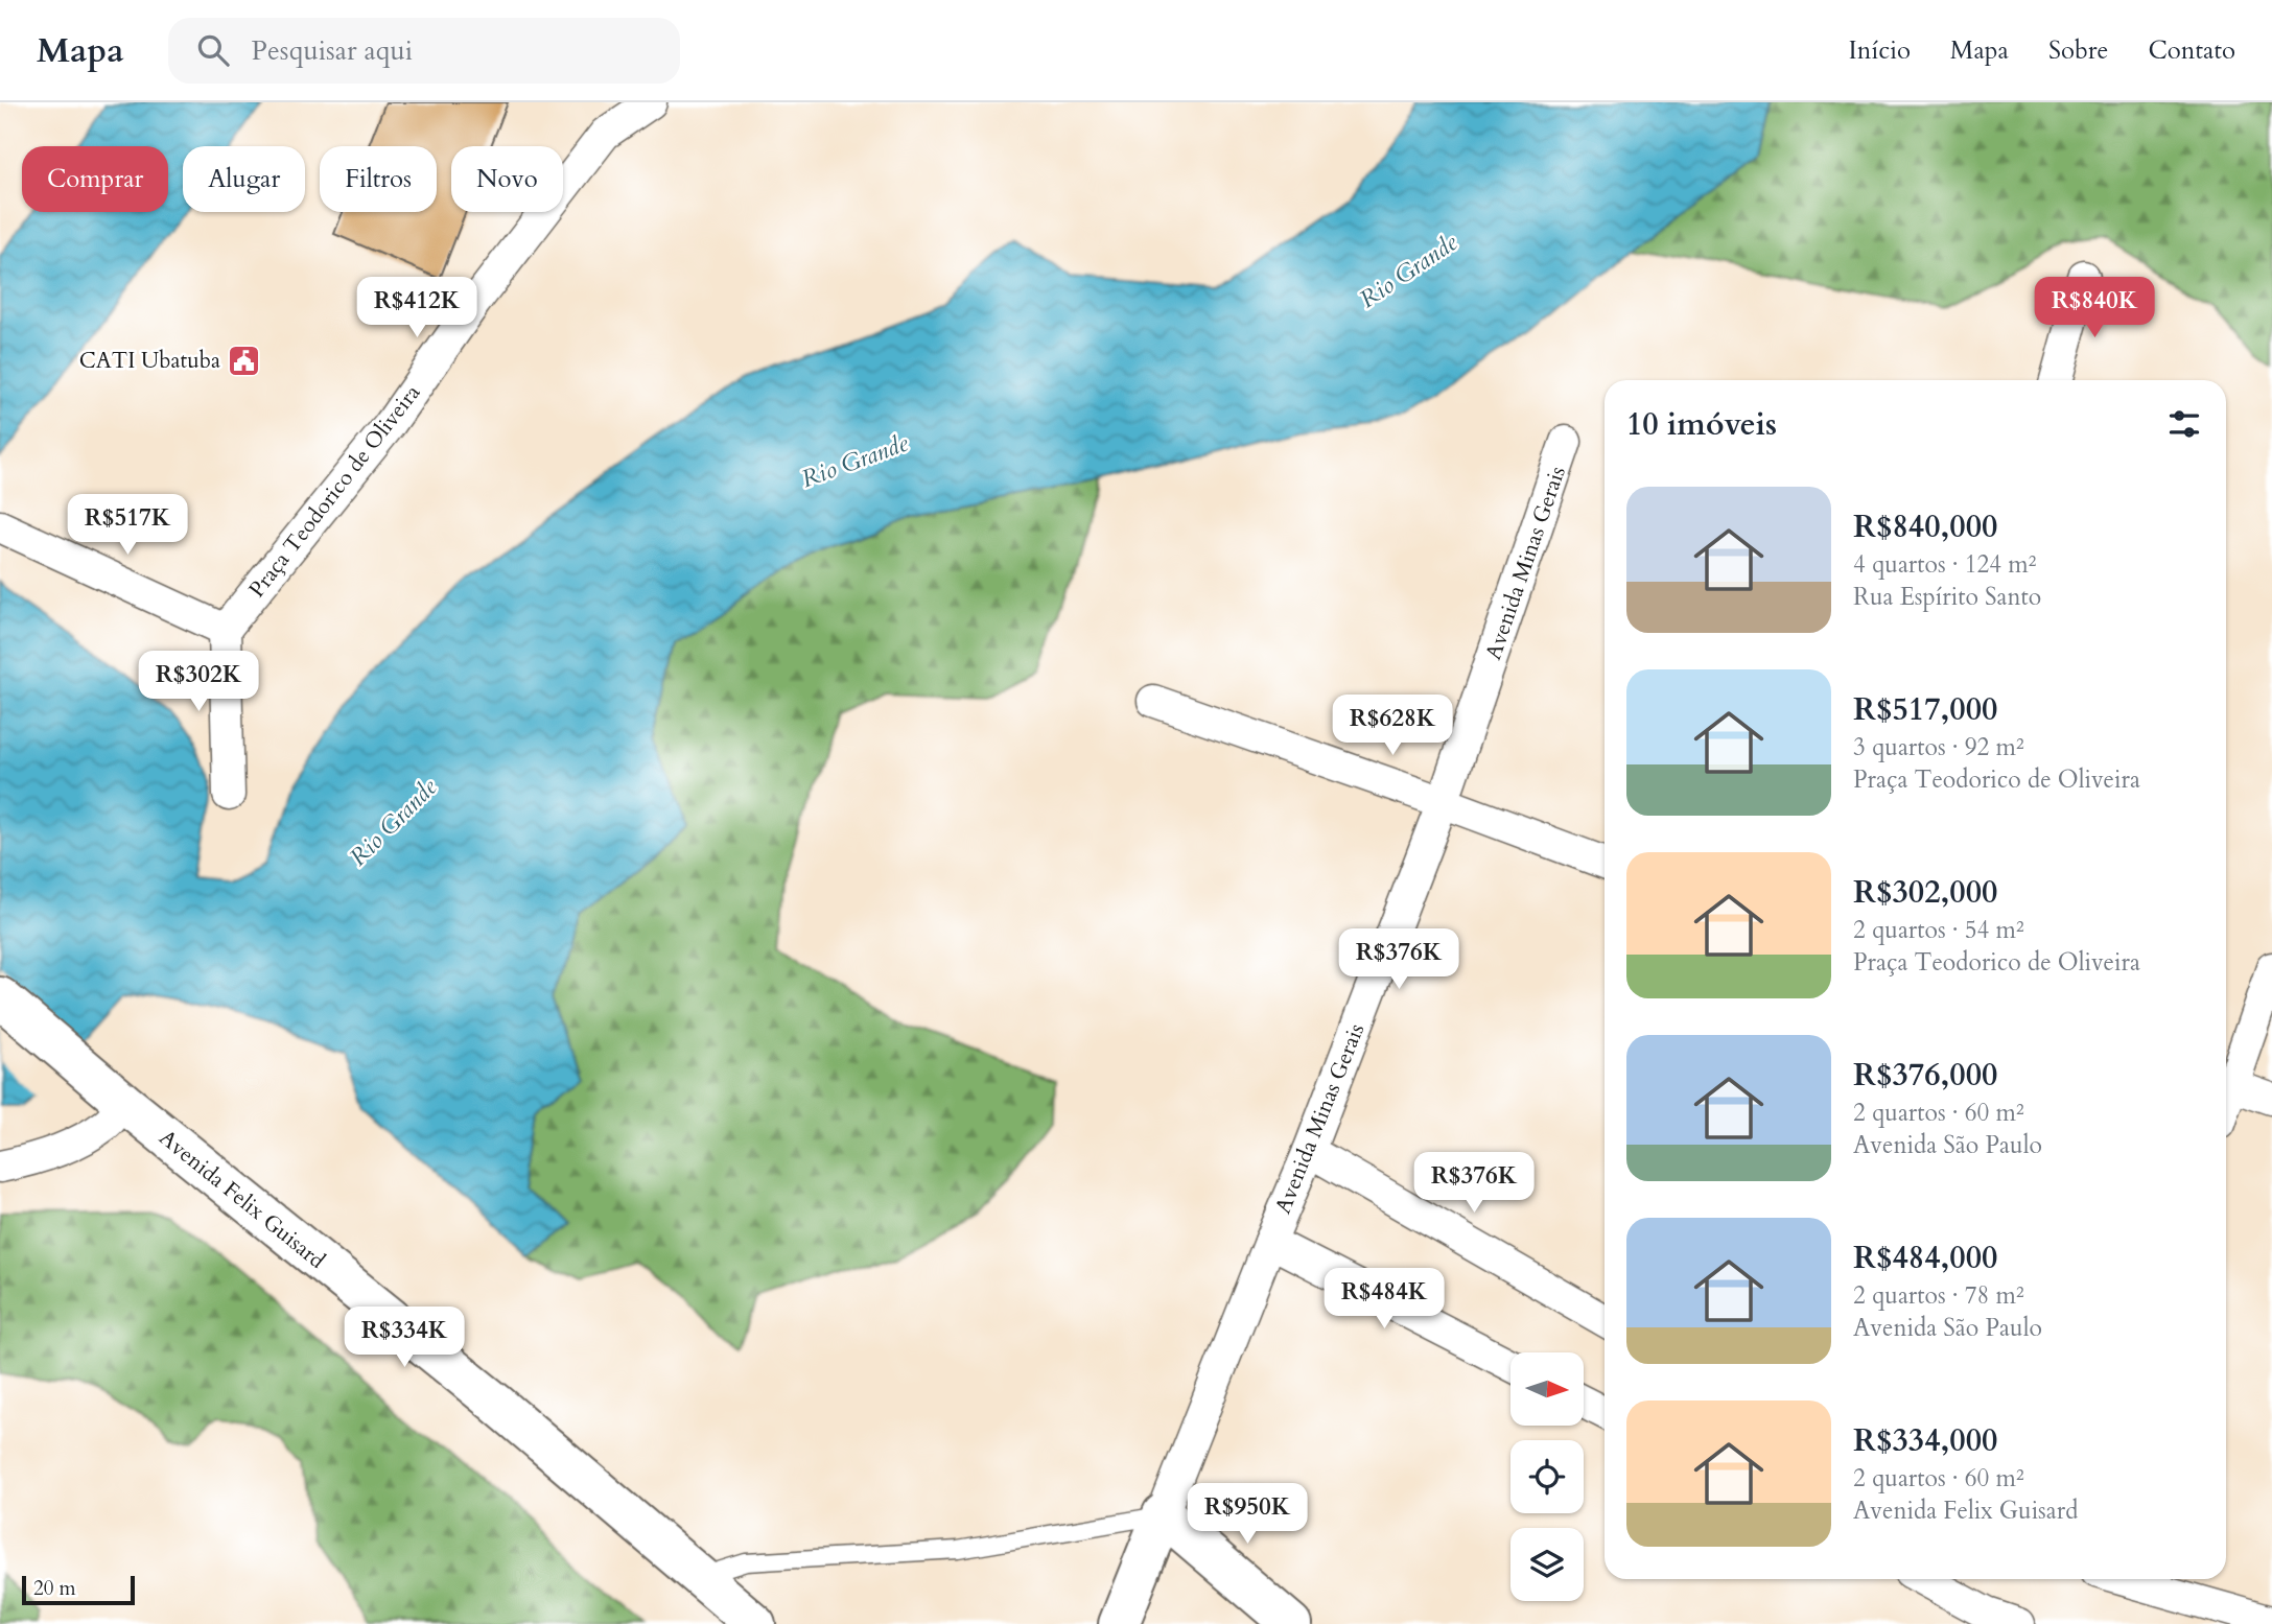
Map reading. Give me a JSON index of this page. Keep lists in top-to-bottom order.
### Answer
{
  "streets": {
    "main road": ["Avenida Minas Gerais", "Avenida Felix Guisard"],
    "street": ["Praça Teodorico de Oliveira"]
  },
  "water": ["Rio Grande"],
  "places": {
    "public building": ["CATI Ubatuba"]
  },
  "scale_bar": "20 m",
  "north": "right",
  "page": {
    "header": "Mapa",
    "search": "Pesquisar aqui",
    "nav": [
      "Início",
      "Mapa",
      "Sobre",
      "Contato"
    ],
    "chip": [
      "Comprar",
      "Alugar",
      "Filtros",
      "Novo"
    ],
    "price": [
      "R$412K",
      "R$840K",
      "R$517K",
      "R$302K",
      "R$628K",
      "R$376K",
      "R$376K",
      "R$484K",
      "R$334K",
      "R$950K"
    ],
    "heading": "10 imóveis",
    "list": [
      {
        "name": "R$840,000",
        "note": "4 quartos · 124 m² · Rua Espírito Santo"
      },
      {
        "name": "R$517,000",
        "note": "3 quartos · 92 m² · Praça Teodorico de Oliveira"
      },
      {
        "name": "R$302,000",
        "note": "2 quartos · 54 m² · Praça Teodorico de Oliveira"
      },
      {
        "name": "R$376,000",
        "note": "2 quartos · 60 m² · Avenida São Paulo"
      },
      {
        "name": "R$484,000",
        "note": "2 quartos · 78 m² · Avenida São Paulo"
      },
      {
        "name": "R$334,000",
        "note": "2 quartos · 60 m² · Avenida Felix Guisard"
      }
    ],
    "scale": "20 m"
  }
}
